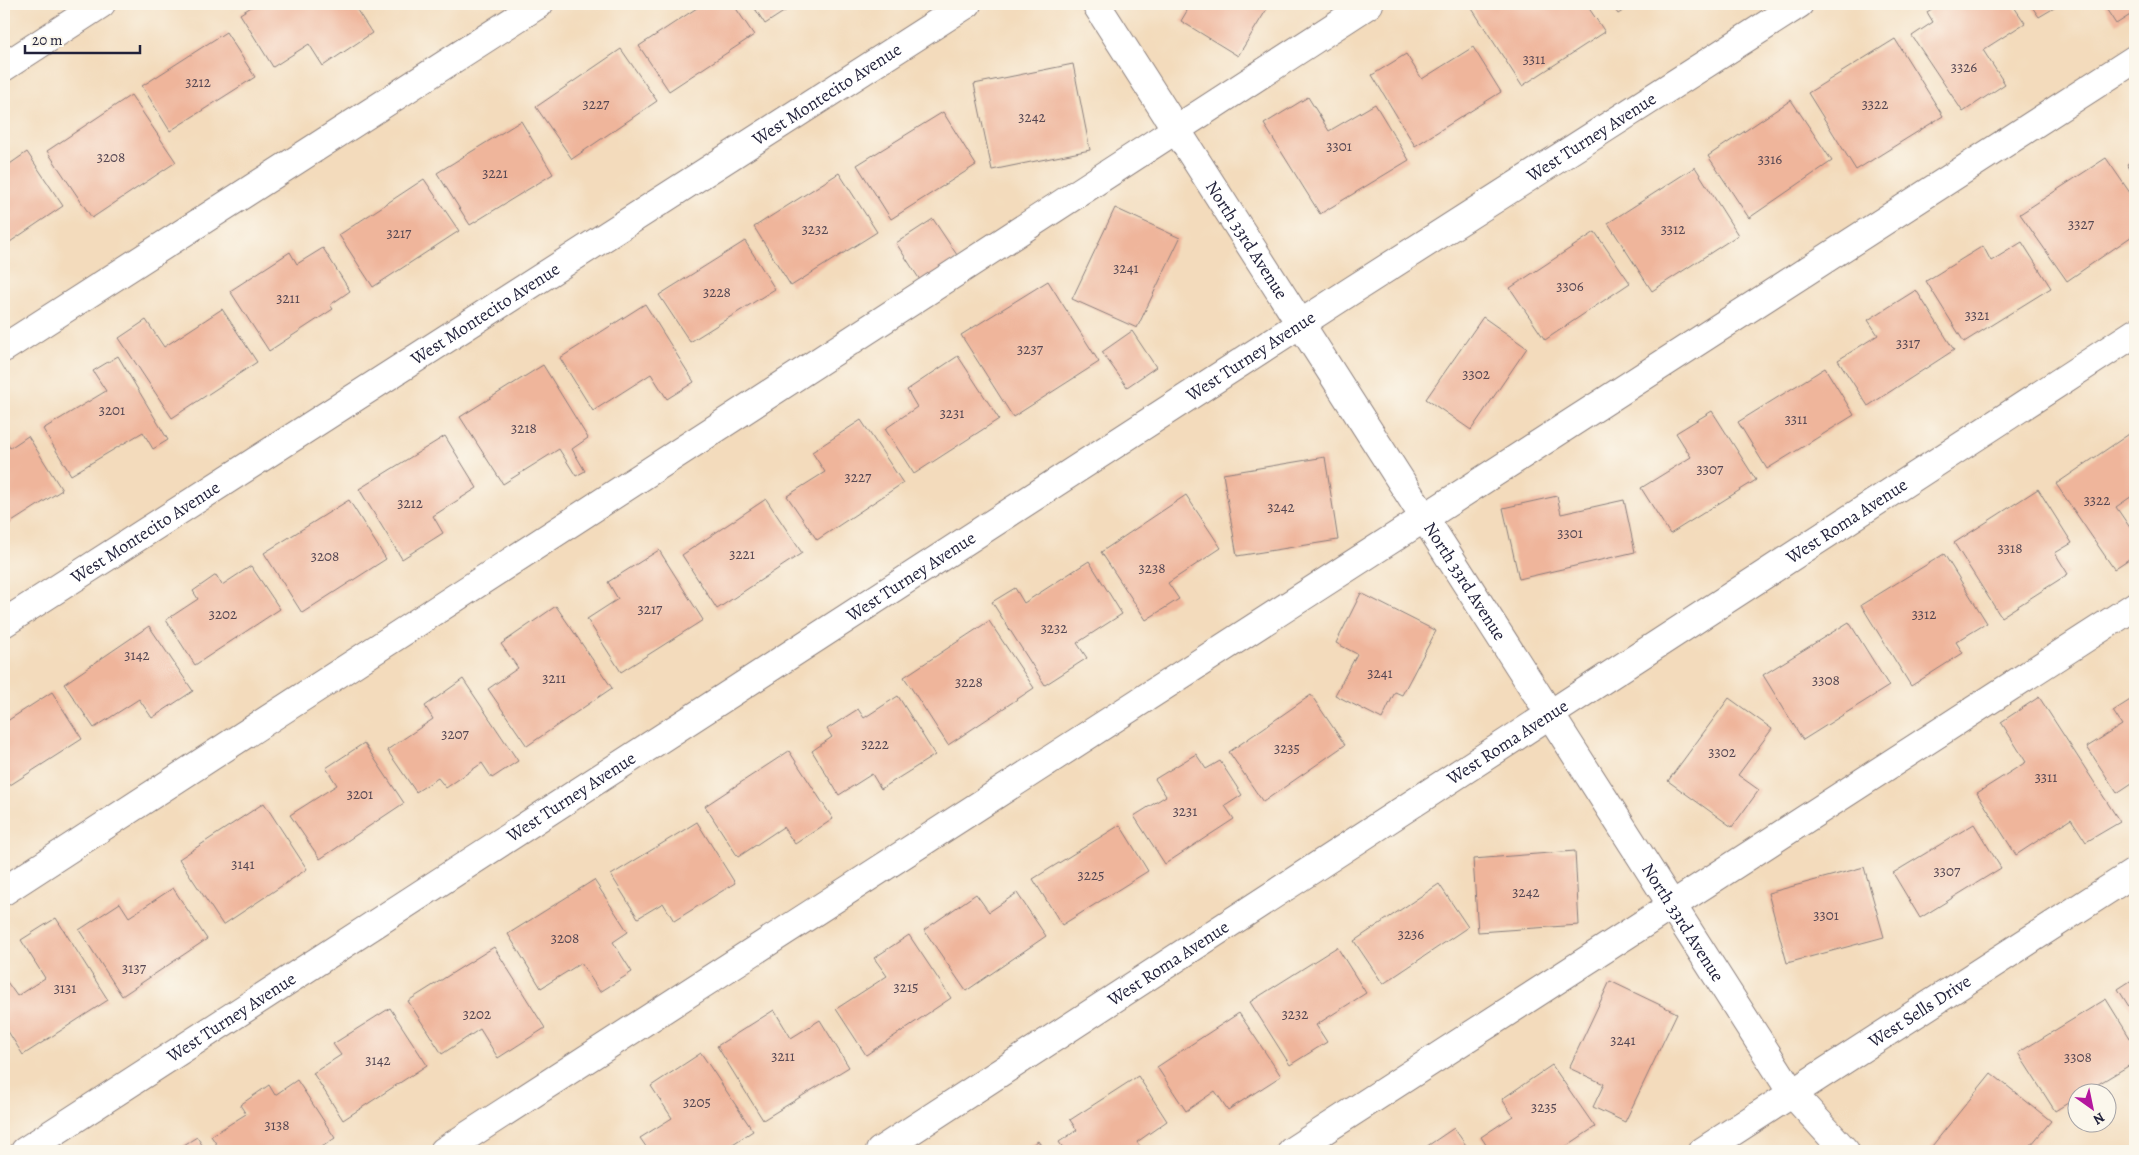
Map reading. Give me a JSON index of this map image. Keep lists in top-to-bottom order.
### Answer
{
  "streets": {
    "street": [
      "West Montecito Avenue",
      "West Turney Avenue",
      "North 33rd Avenue",
      "West Roma Avenue",
      "West Sells Drive"
    ]
  },
  "crossings": [
    ["West Turney Avenue", "North 33rd Avenue"],
    ["North 33rd Avenue", "West Roma Avenue"],
    ["North 33rd Avenue", "West Sells Drive"]
  ],
  "house_numbers": [
    "3311",
    "3326",
    "3212",
    "3227",
    "3322",
    "3242",
    "3301",
    "3208",
    "3316",
    "3221",
    "3327",
    "3232",
    "3312",
    "3217",
    "3241",
    "3306",
    "3228",
    "3211",
    "3321",
    "3317",
    "3237",
    "3302",
    "3201",
    "3231",
    "3311",
    "3218",
    "3307",
    "3227",
    "3322",
    "3212",
    "3242",
    "3301",
    "3318",
    "3221",
    "3208",
    "3238",
    "3217",
    "3202",
    "3312",
    "3232",
    "3142",
    "3241",
    "3211",
    "3308",
    "3228",
    "3207",
    "3222",
    "3235",
    "3302",
    "3311",
    "3201",
    "3231",
    "3141",
    "3307",
    "3225",
    "3242",
    "3301",
    "3236",
    "3208",
    "3137",
    "3215",
    "3131",
    "3202",
    "3232",
    "3241",
    "3211",
    "3308",
    "3142",
    "3205",
    "3235",
    "3138"
  ],
  "scale_bar": "20 m",
  "north": "bottom right"
}
